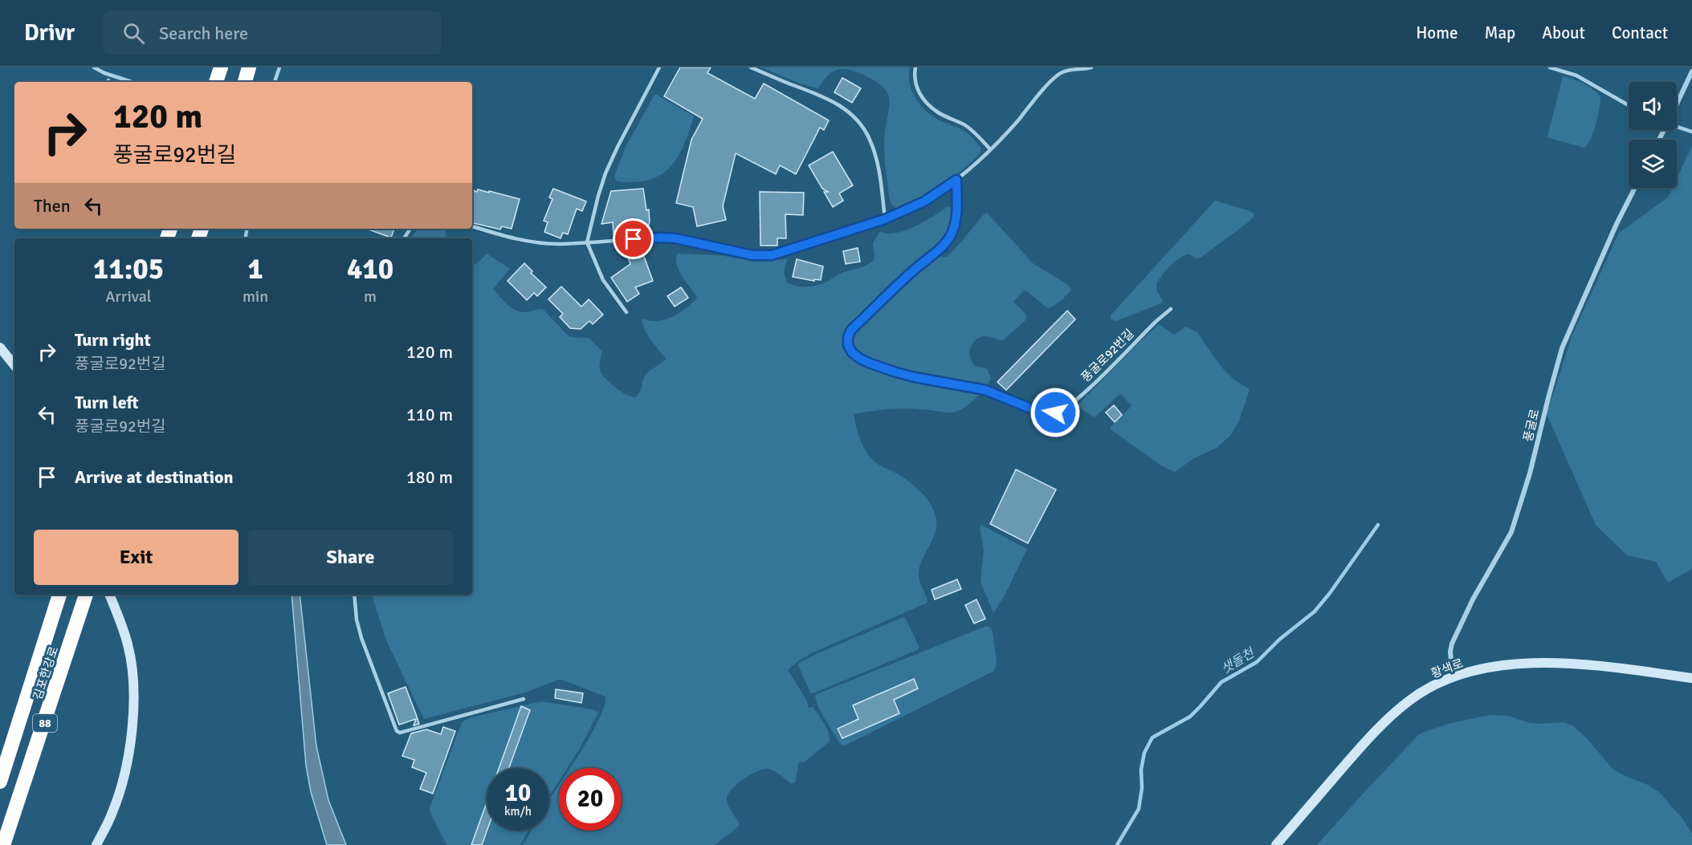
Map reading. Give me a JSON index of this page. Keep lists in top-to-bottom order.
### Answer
{
  "streets": {
    "highway": ["김포한강로", "88"],
    "street": ["풍굴로", "황색로"],
    "lane": ["풍굴로92번길"]
  },
  "crossings": [
    ["풍굴로", "황색로"]
  ],
  "water": ["샛돌천"],
  "page": {
    "header": "Drivr",
    "search": "Search here",
    "nav": [
      "Home",
      "Map",
      "About",
      "Contact"
    ],
    "turn": ["120 m", "풍굴로92번길"],
    "then": "Then",
    "eta": [
      "11:05",
      "Arrival",
      "1",
      "min",
      "410",
      "m"
    ],
    "list": [
      {
        "name": "Turn right",
        "note": "풍굴로92번길",
        "value": "120 m"
      },
      {
        "name": "Turn left",
        "note": "풍굴로92번길",
        "value": "110 m"
      },
      {
        "name": "Arrive at destination",
        "value": "180 m"
      }
    ],
    "buttons": ["Exit", "Share"],
    "speed": "10 km/h",
    "limit": "20"
  }
}
